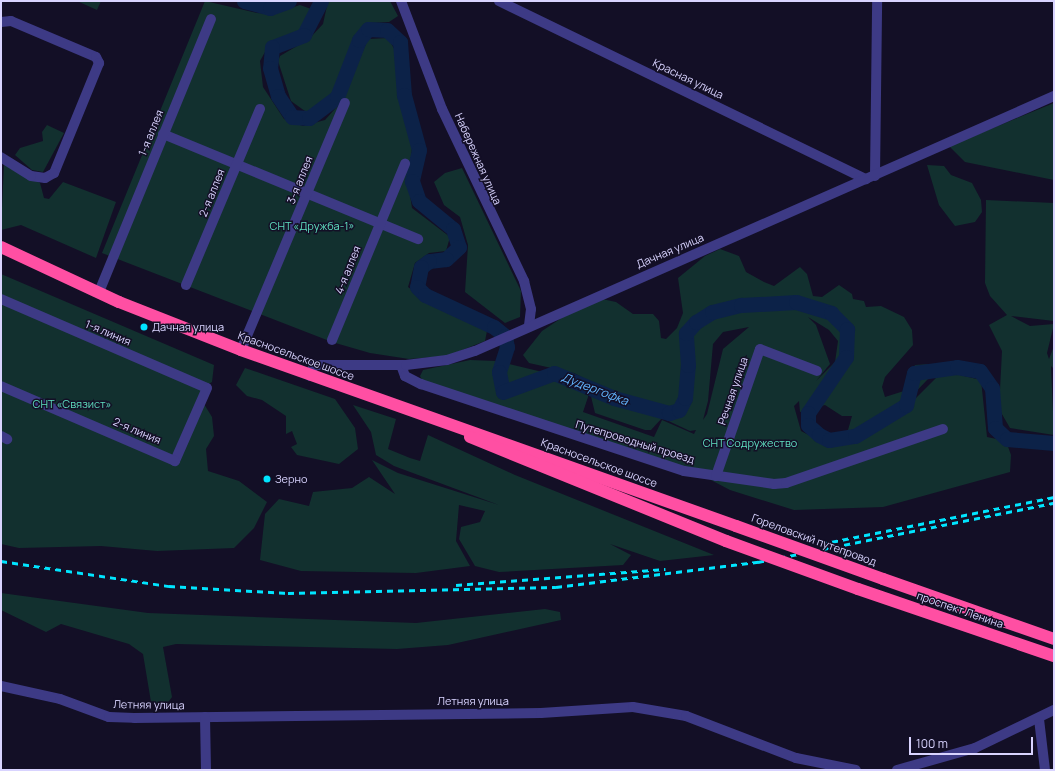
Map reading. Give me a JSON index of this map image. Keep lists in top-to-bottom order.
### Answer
{
  "streets": {
    "highway": ["Красносельское шоссе", "Гореловский путепровод", "проспект Ленина"],
    "street": [
      "Красная улица",
      "1-я аллея",
      "Набережная улица",
      "3-я аллея",
      "2-я аллея",
      "Дачная улица",
      "4-я аллея",
      "1-я линия",
      "Речная улица",
      "2-я линия",
      "Путепроводный проезд",
      "Летняя улица"
    ]
  },
  "crossings": [
    ["Красная улица", "Дачная улица"],
    ["1-я аллея", "Красносельское шоссе"],
    ["Набережная улица", "Дачная улица"],
    ["3-я аллея", "Красносельское шоссе"],
    ["Дачная улица", "Красносельское шоссе"],
    ["Дачная улица", "Путепроводный проезд"],
    ["1-я линия", "2-я линия"],
    ["Красносельское шоссе", "Гореловский путепровод"],
    ["Красносельское шоссе", "проспект Ленина"],
    ["Речная улица", "Путепроводный проезд"],
    ["Гореловский путепровод", "проспект Ленина"]
  ],
  "water": ["Дудергофка"],
  "parks": ["СНТ «Дружба-1»", "СНТ «Связист»", "СНТ Содружество"],
  "places": ["Дачная улица", "Зерно"],
  "scale_bar": "100 m"
}
